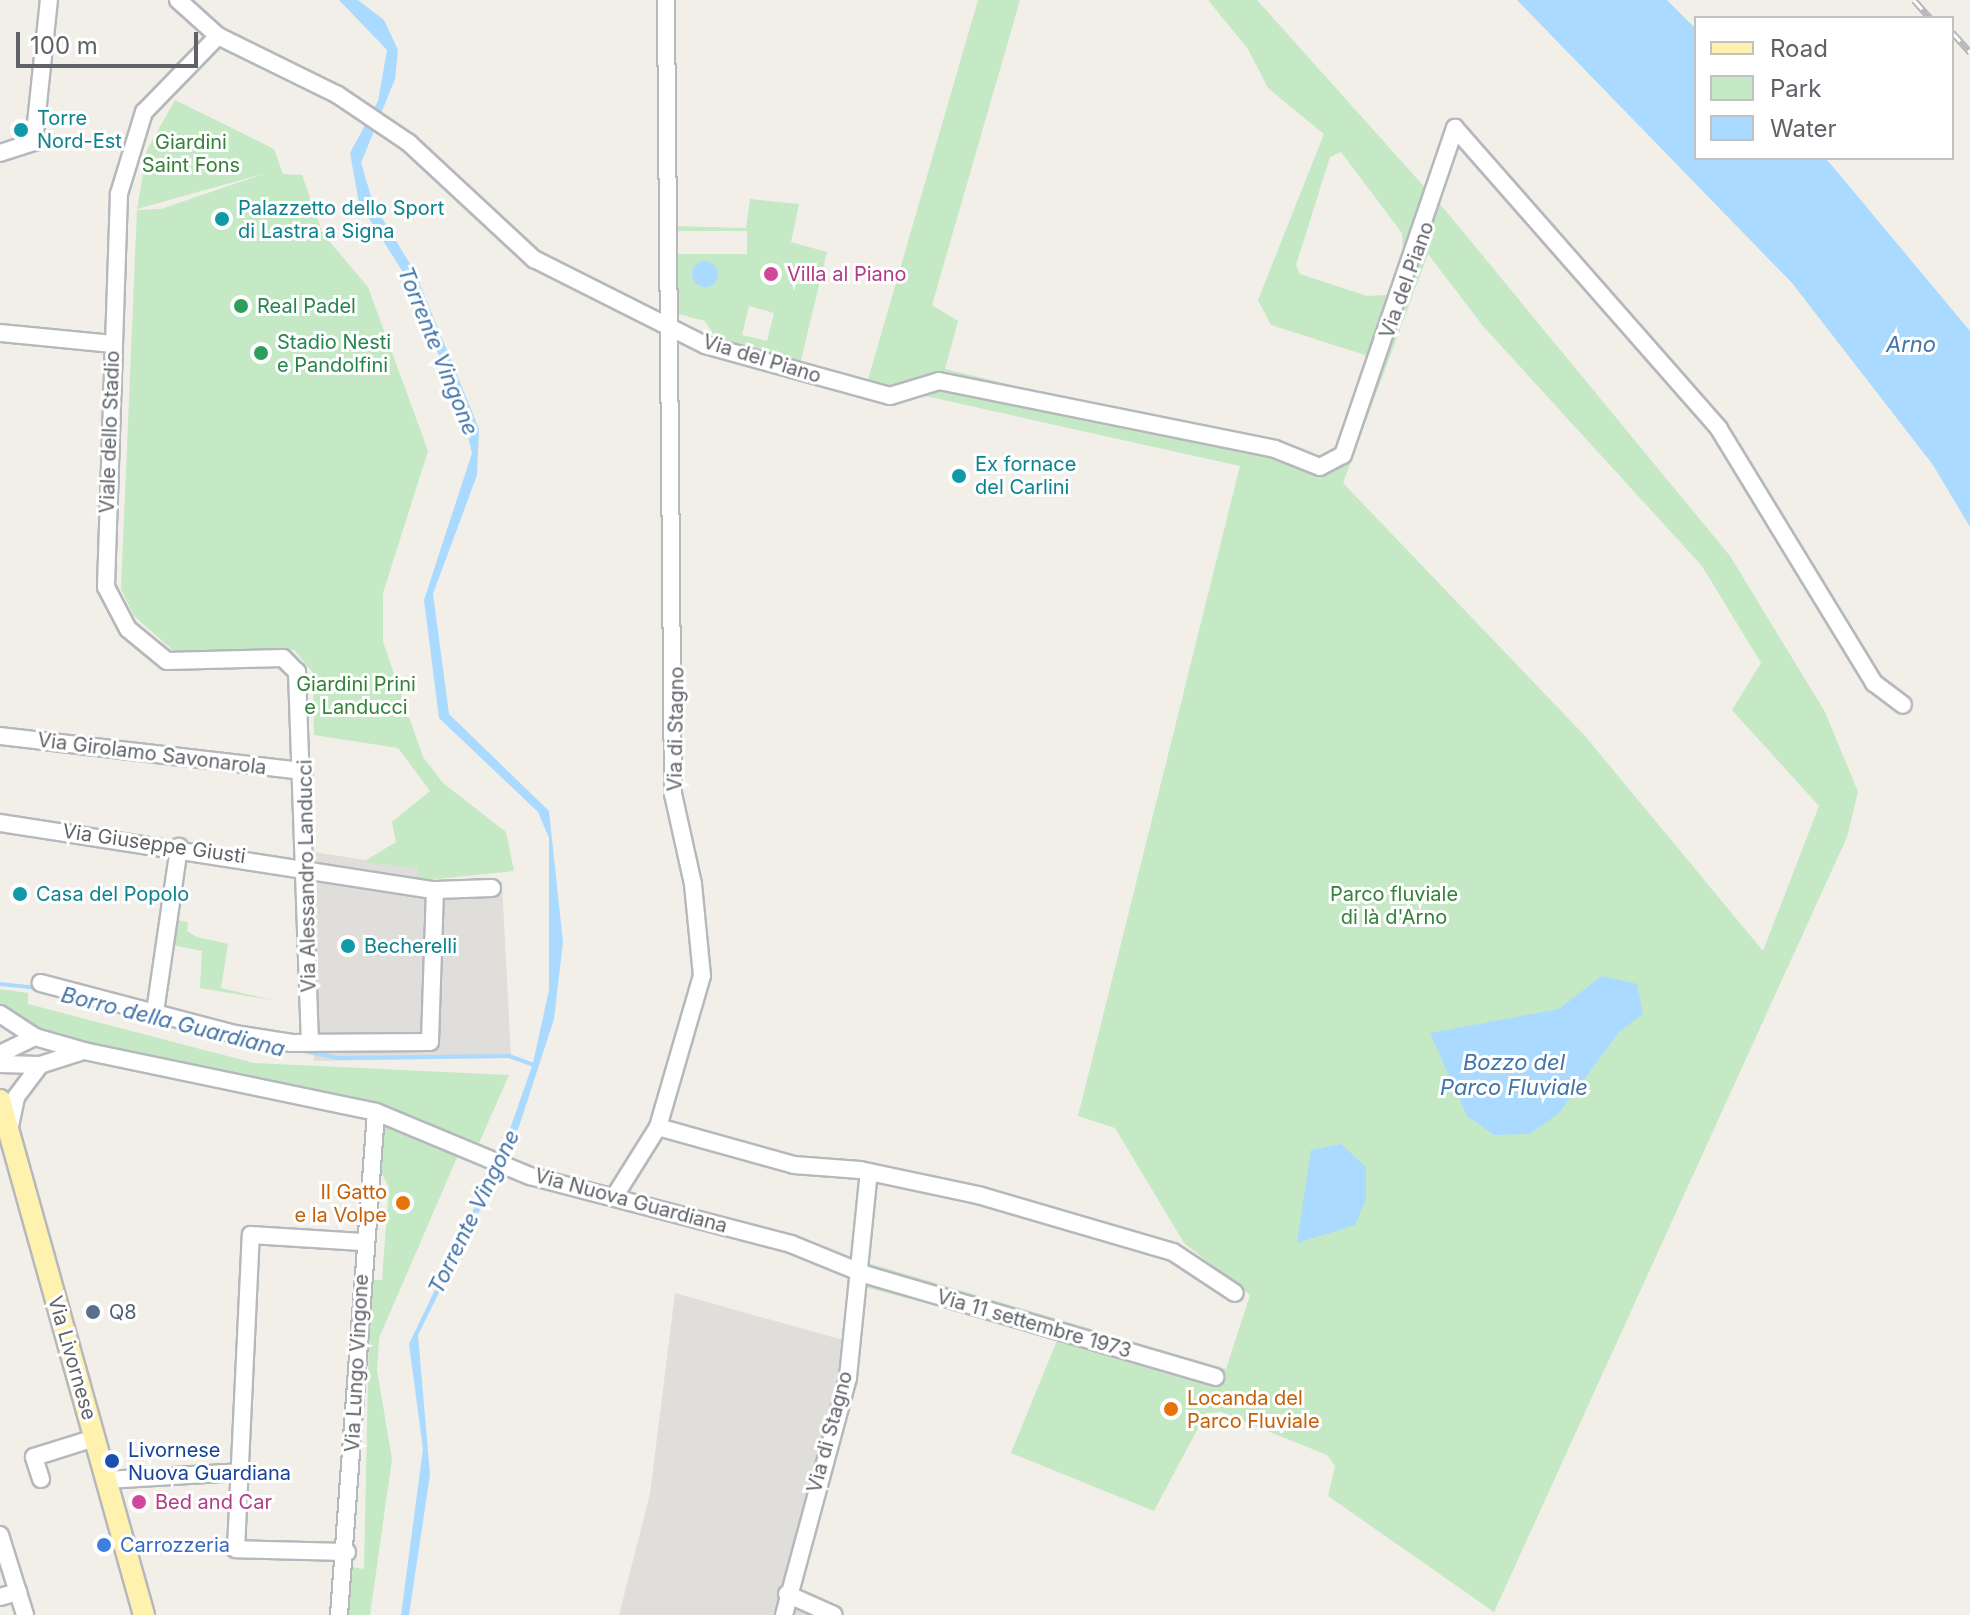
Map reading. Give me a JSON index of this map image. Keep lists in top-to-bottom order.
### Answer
{
  "streets": {
    "main road": ["Via Livornese"],
    "street": [
      "Via del Piano",
      "Viale dello Stadio",
      "Via di Stagno",
      "Via Girolamo Savonarola",
      "Via Giuseppe Giusti",
      "Via Alessandro Landucci",
      "Via Nuova Guardiana",
      "Via 11 settembre 1973",
      "Via Lungo Vingone"
    ]
  },
  "crossings": [
    ["Via del Piano", "Viale dello Stadio"],
    ["Via del Piano", "Via di Stagno"],
    ["Viale dello Stadio", "Via Alessandro Landucci"],
    ["Via di Stagno", "Via Nuova Guardiana"],
    ["Via di Stagno", "Via 11 settembre 1973"],
    ["Via Girolamo Savonarola", "Via Alessandro Landucci"],
    ["Via Giuseppe Giusti", "Via Alessandro Landucci"],
    ["Via Nuova Guardiana", "Via 11 settembre 1973"],
    ["Via Nuova Guardiana", "Via Lungo Vingone"]
  ],
  "water": [
    "Arno",
    "Torrente Vingone",
    "Borro della Guardiana",
    "Bozzo del Parco Fluviale"
  ],
  "parks": ["Giardini Saint Fons", "Giardini Prini e Landucci", "Parco fluviale di là d'Arno"],
  "places": [
    "Torre Nord-Est",
    "Palazzetto dello Sport di Lastra a Signa",
    "Villa al Piano",
    "Real Padel",
    "Stadio Nesti e Pandolfini",
    "Ex fornace del Carlini",
    "Casa del Popolo",
    "Becherelli",
    "Il Gatto e la Volpe",
    "Q8",
    "Locanda del Parco Fluviale",
    "Livornese Nuova Guardiana",
    "Bed and Car",
    "Carrozzeria"
  ],
  "legend": ["Road", "Park", "Water"],
  "scale_bar": "100 m"
}
